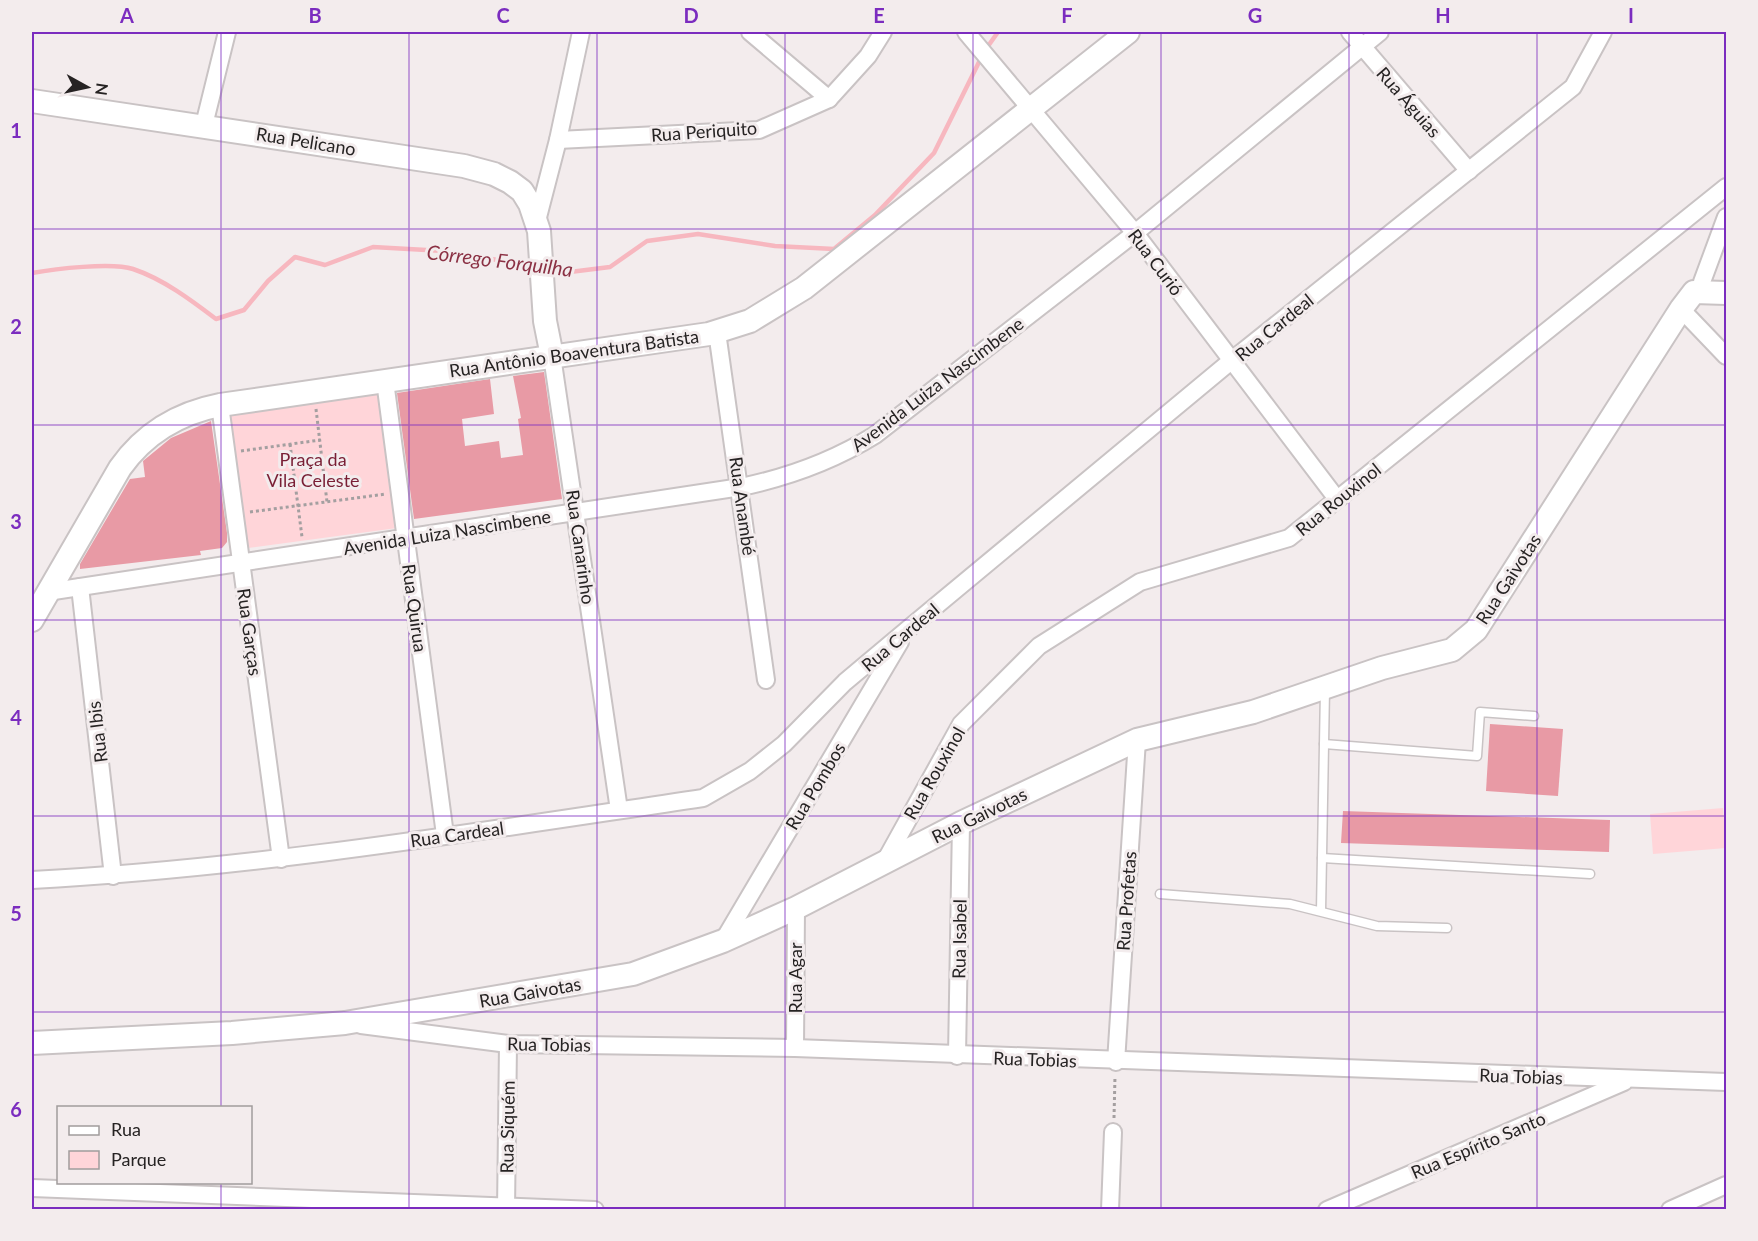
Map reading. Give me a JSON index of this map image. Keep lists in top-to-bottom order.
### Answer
{
  "streets": {
    "street": [
      "Rua Águias",
      "Rua Periquito",
      "Rua Pelicano",
      "Rua Curió",
      "Rua Cardeal",
      "Rua Antônio Boaventura Batista",
      "Avenida Luiza Nascimbene",
      "Rua Rouxinol",
      "Rua Anambé",
      "Rua Canarinho",
      "Rua Gaivotas",
      "Rua Quirua",
      "Rua Garças",
      "Rua Ibis",
      "Rua Pombos",
      "Rua Profetas",
      "Rua Isabel",
      "Rua Agar",
      "Rua Tobias",
      "Rua Siquém",
      "Rua Espírito Santo"
    ]
  },
  "crossings": [
    ["Rua Águias", "Rua Cardeal"],
    ["Rua Águias", "Avenida Luiza Nascimbene"],
    ["Rua Pelicano", "Rua Canarinho"],
    ["Rua Curió", "Rua Cardeal"],
    ["Rua Curió", "Rua Antônio Boaventura Batista"],
    ["Rua Curió", "Avenida Luiza Nascimbene"],
    ["Rua Curió", "Rua Rouxinol"],
    ["Rua Cardeal", "Rua Canarinho"],
    ["Rua Cardeal", "Rua Quirua"],
    ["Rua Cardeal", "Rua Garças"],
    ["Rua Cardeal", "Rua Ibis"],
    ["Rua Cardeal", "Rua Pombos"],
    ["Rua Antônio Boaventura Batista", "Avenida Luiza Nascimbene"],
    ["Rua Antônio Boaventura Batista", "Rua Anambé"],
    ["Rua Antônio Boaventura Batista", "Rua Canarinho"],
    ["Rua Antônio Boaventura Batista", "Rua Quirua"],
    ["Rua Antônio Boaventura Batista", "Rua Garças"],
    ["Avenida Luiza Nascimbene", "Rua Anambé"],
    ["Avenida Luiza Nascimbene", "Rua Canarinho"],
    ["Avenida Luiza Nascimbene", "Rua Quirua"],
    ["Avenida Luiza Nascimbene", "Rua Garças"],
    ["Avenida Luiza Nascimbene", "Rua Ibis"],
    ["Rua Rouxinol", "Rua Gaivotas"],
    ["Rua Gaivotas", "Rua Pombos"],
    ["Rua Gaivotas", "Rua Profetas"],
    ["Rua Gaivotas", "Rua Isabel"],
    ["Rua Gaivotas", "Rua Agar"],
    ["Rua Gaivotas", "Rua Tobias"],
    ["Rua Profetas", "Rua Tobias"],
    ["Rua Isabel", "Rua Tobias"],
    ["Rua Agar", "Rua Tobias"],
    ["Rua Tobias", "Rua Siquém"],
    ["Rua Tobias", "Rua Espírito Santo"]
  ],
  "water": ["Córrego Forquilha"],
  "parks": ["Praça da Vila Celeste"],
  "legend": ["Rua", "Parque"],
  "north": "right",
  "grid": {
    "columns": [
      "A",
      "B",
      "C",
      "D",
      "E",
      "F",
      "G",
      "H",
      "I"
    ],
    "rows": [
      "1",
      "2",
      "3",
      "4",
      "5",
      "6"
    ]
  }
}
